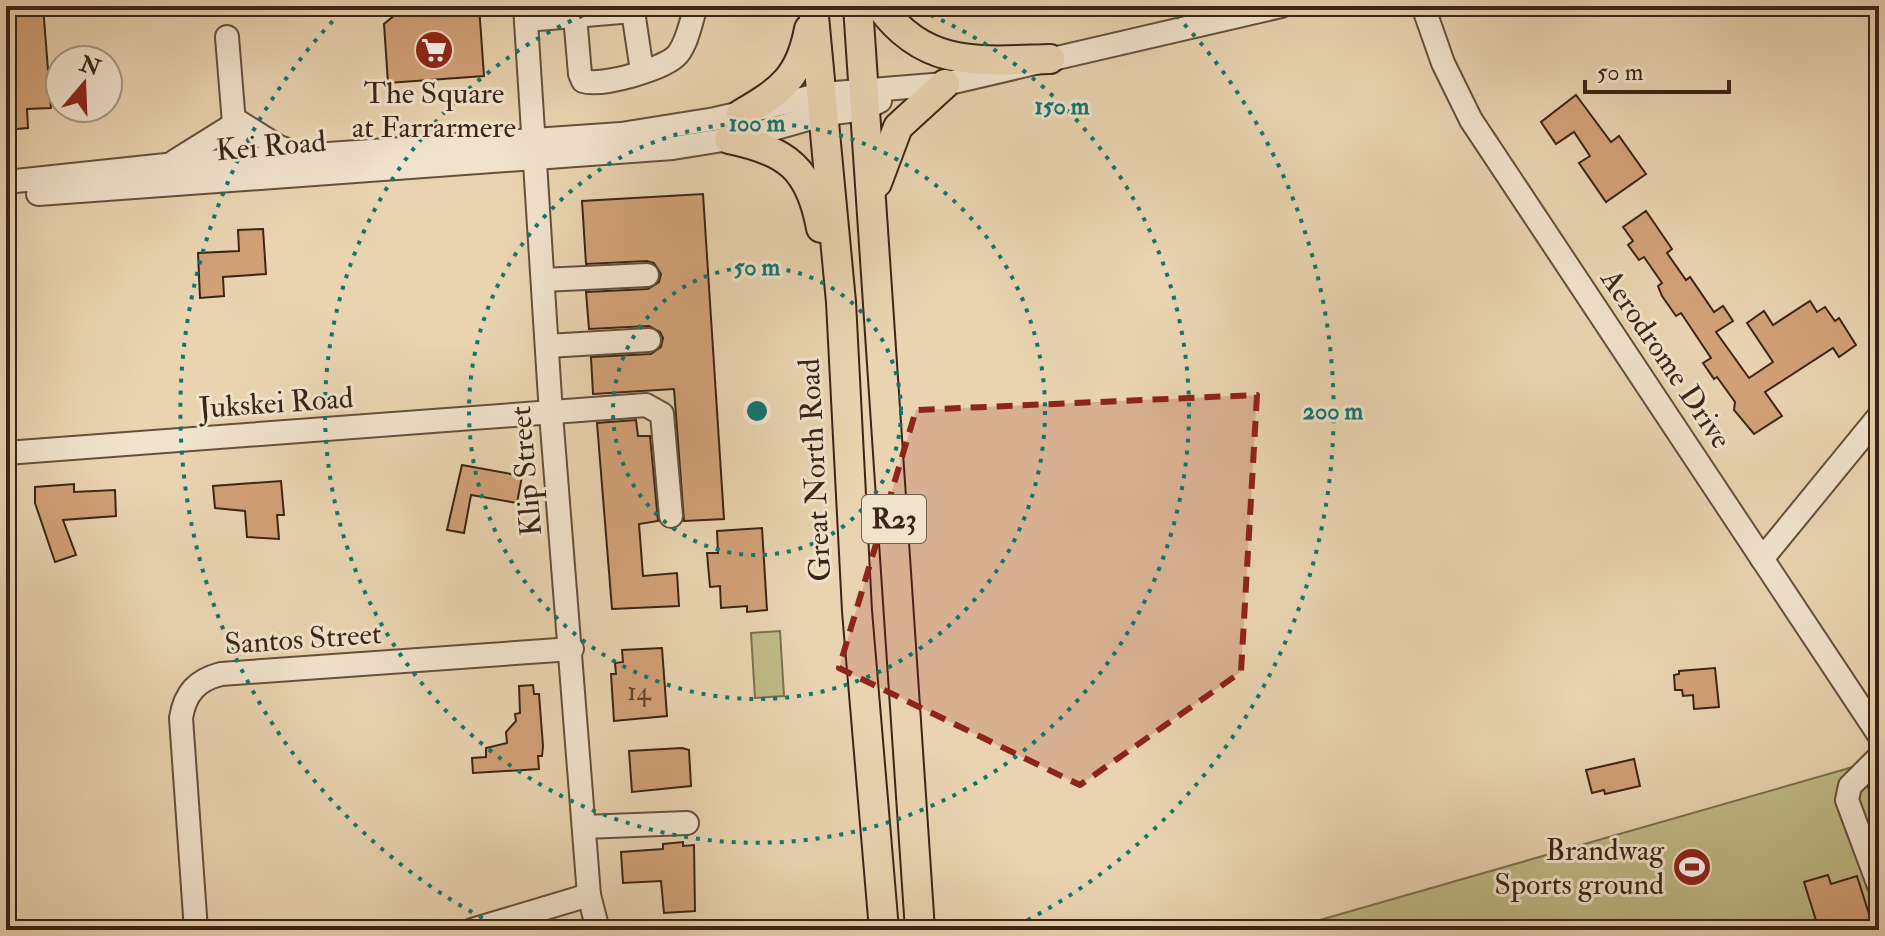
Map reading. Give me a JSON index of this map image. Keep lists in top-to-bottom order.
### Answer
{
  "streets": {
    "main road": ["Great North Road", "R23"],
    "street": [
      "Kei Road",
      "Aerodrome Drive",
      "Jukskei Road",
      "Klip Street",
      "Santos Street"
    ]
  },
  "crossings": [
    ["Kei Road", "Great North Road"],
    ["Kei Road", "Klip Street"],
    ["Jukskei Road", "Klip Street"],
    ["Klip Street", "Santos Street"]
  ],
  "places": {
    "supermarket": ["The Square at Farrarmere"],
    "sports": ["Brandwag Sports ground"]
  },
  "house_numbers": ["14"],
  "scale_bar": "50 m",
  "north": "top",
  "rings": [
    "150 m",
    "100 m",
    "50 m",
    "200 m"
  ]
}
